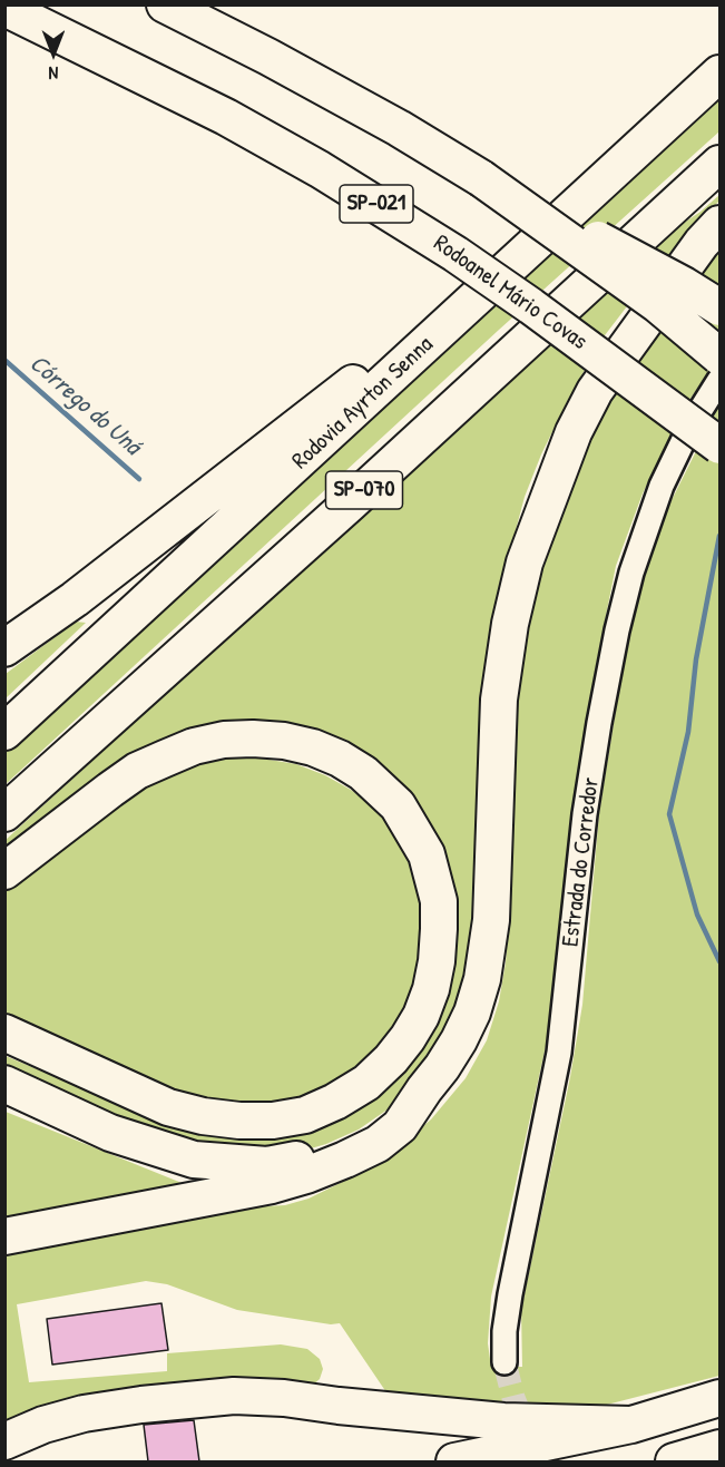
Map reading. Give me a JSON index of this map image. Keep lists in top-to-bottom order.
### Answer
{
  "streets": {
    "highway": [
      "SP-021",
      "Rodoanel Mário Covas",
      "Rodovia Ayrton Senna",
      "SP-070"
    ],
    "street": ["Estrada do Corredor"]
  },
  "water": ["Córrego do Uná"],
  "north": "bottom"
}
